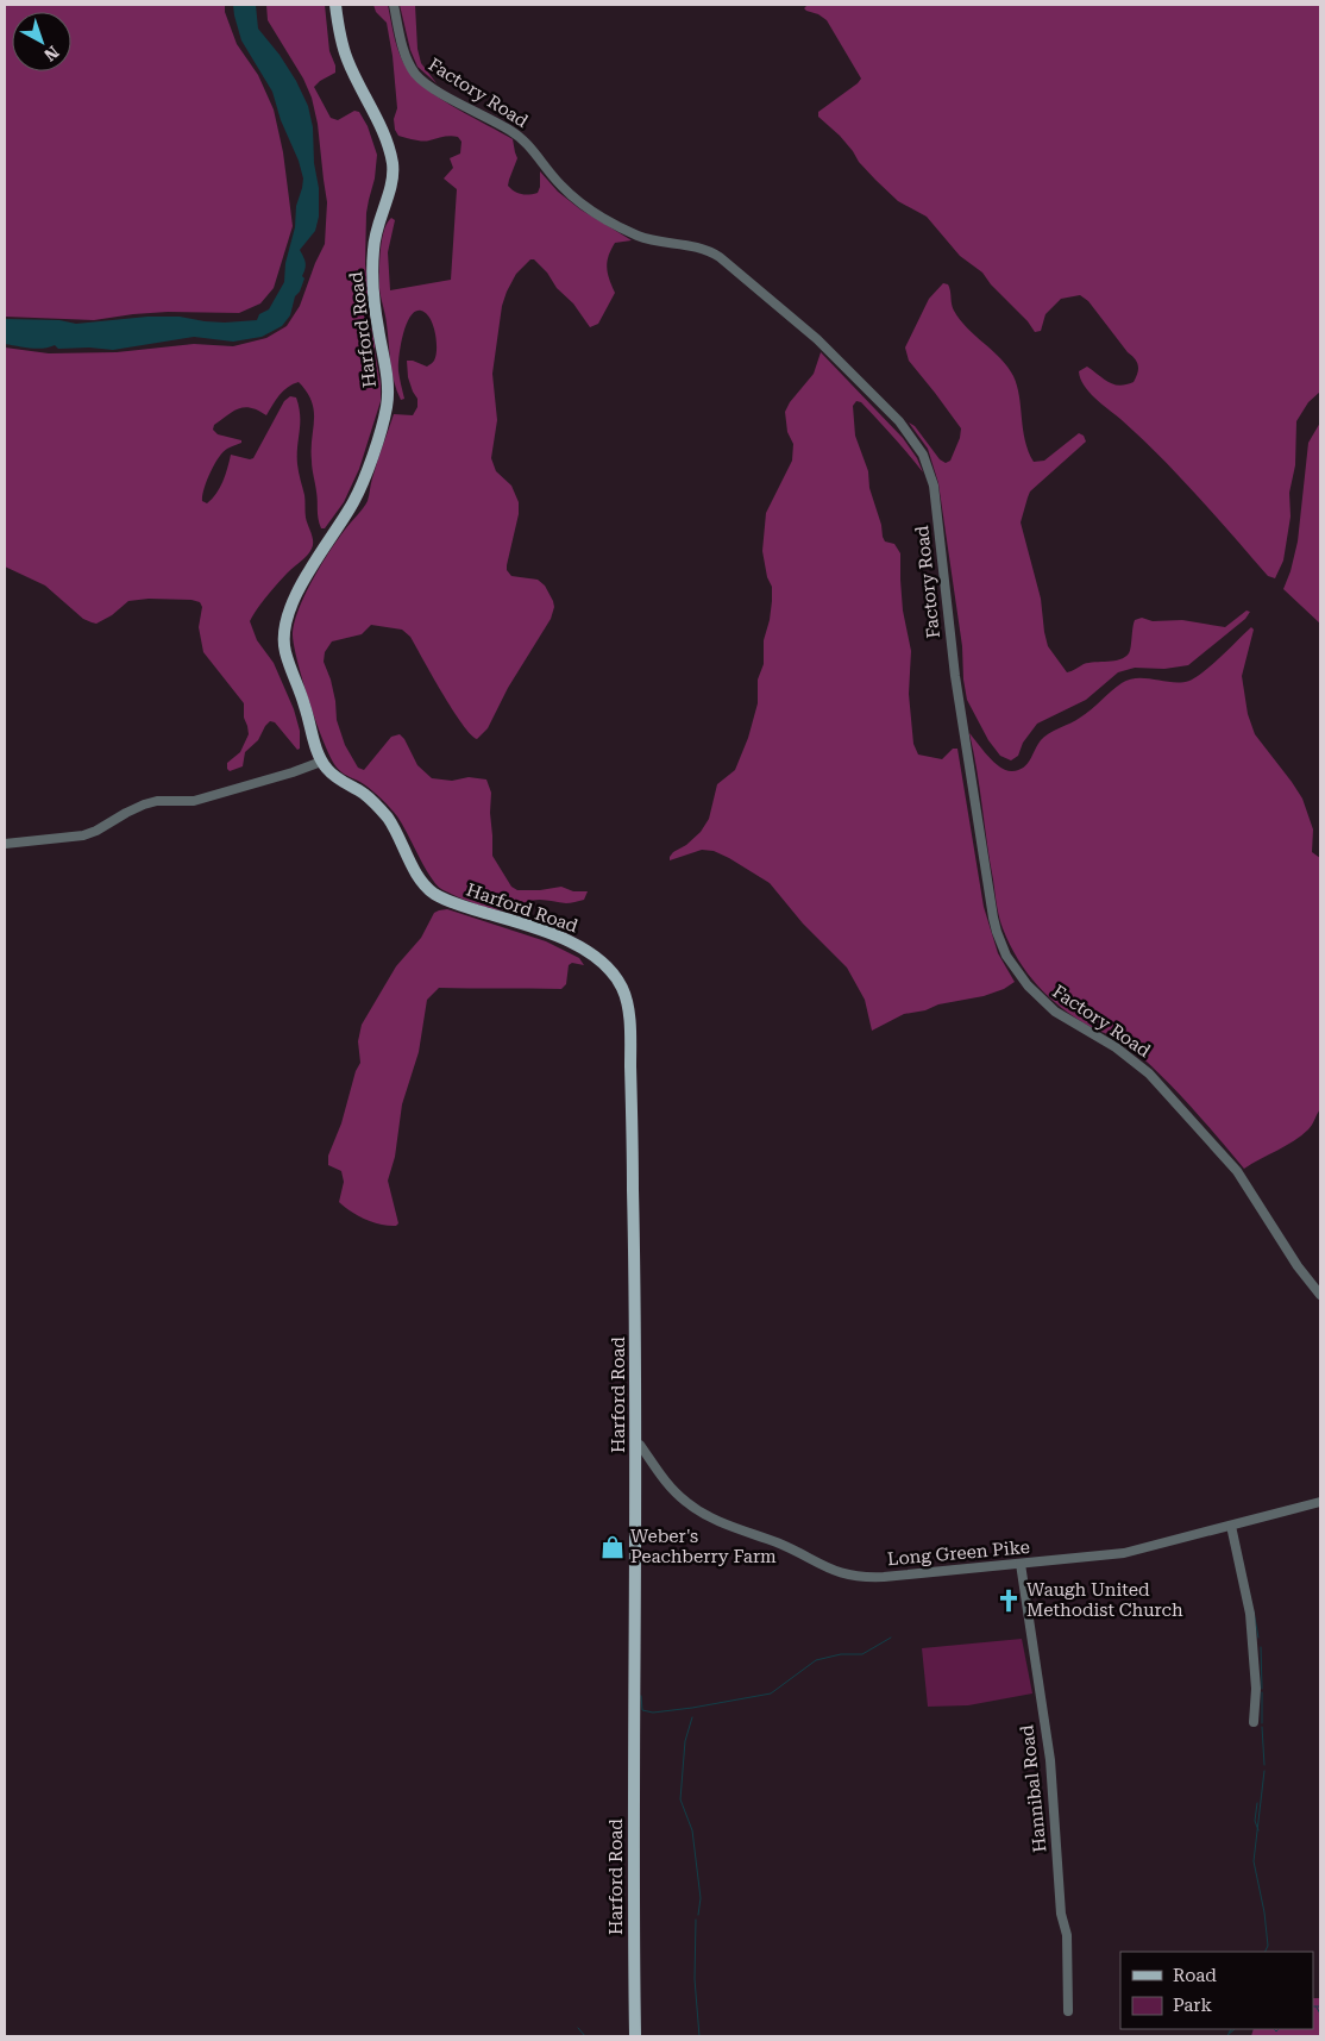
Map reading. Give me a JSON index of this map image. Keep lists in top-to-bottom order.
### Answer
{
  "streets": {
    "main road": ["Harford Road"],
    "street": ["Factory Road", "Long Green Pike", "Hannibal Road"]
  },
  "crossings": [
    ["Harford Road", "Long Green Pike"],
    ["Long Green Pike", "Hannibal Road"]
  ],
  "places": {
    "shop": ["Weber's Peachberry Farm"],
    "church": ["Waugh United Methodist Church"]
  },
  "legend": ["Road", "Park"],
  "north": "bottom right"
}
